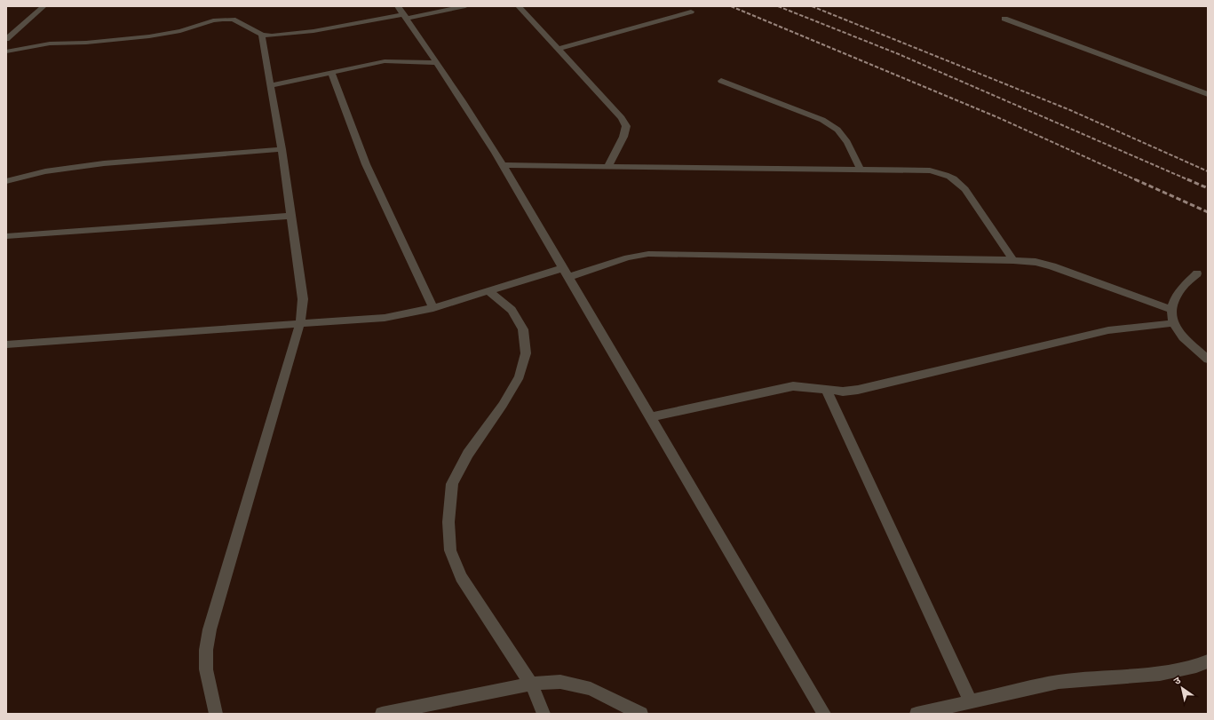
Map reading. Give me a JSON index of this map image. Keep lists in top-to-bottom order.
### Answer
{
  "north": "top left"
}
